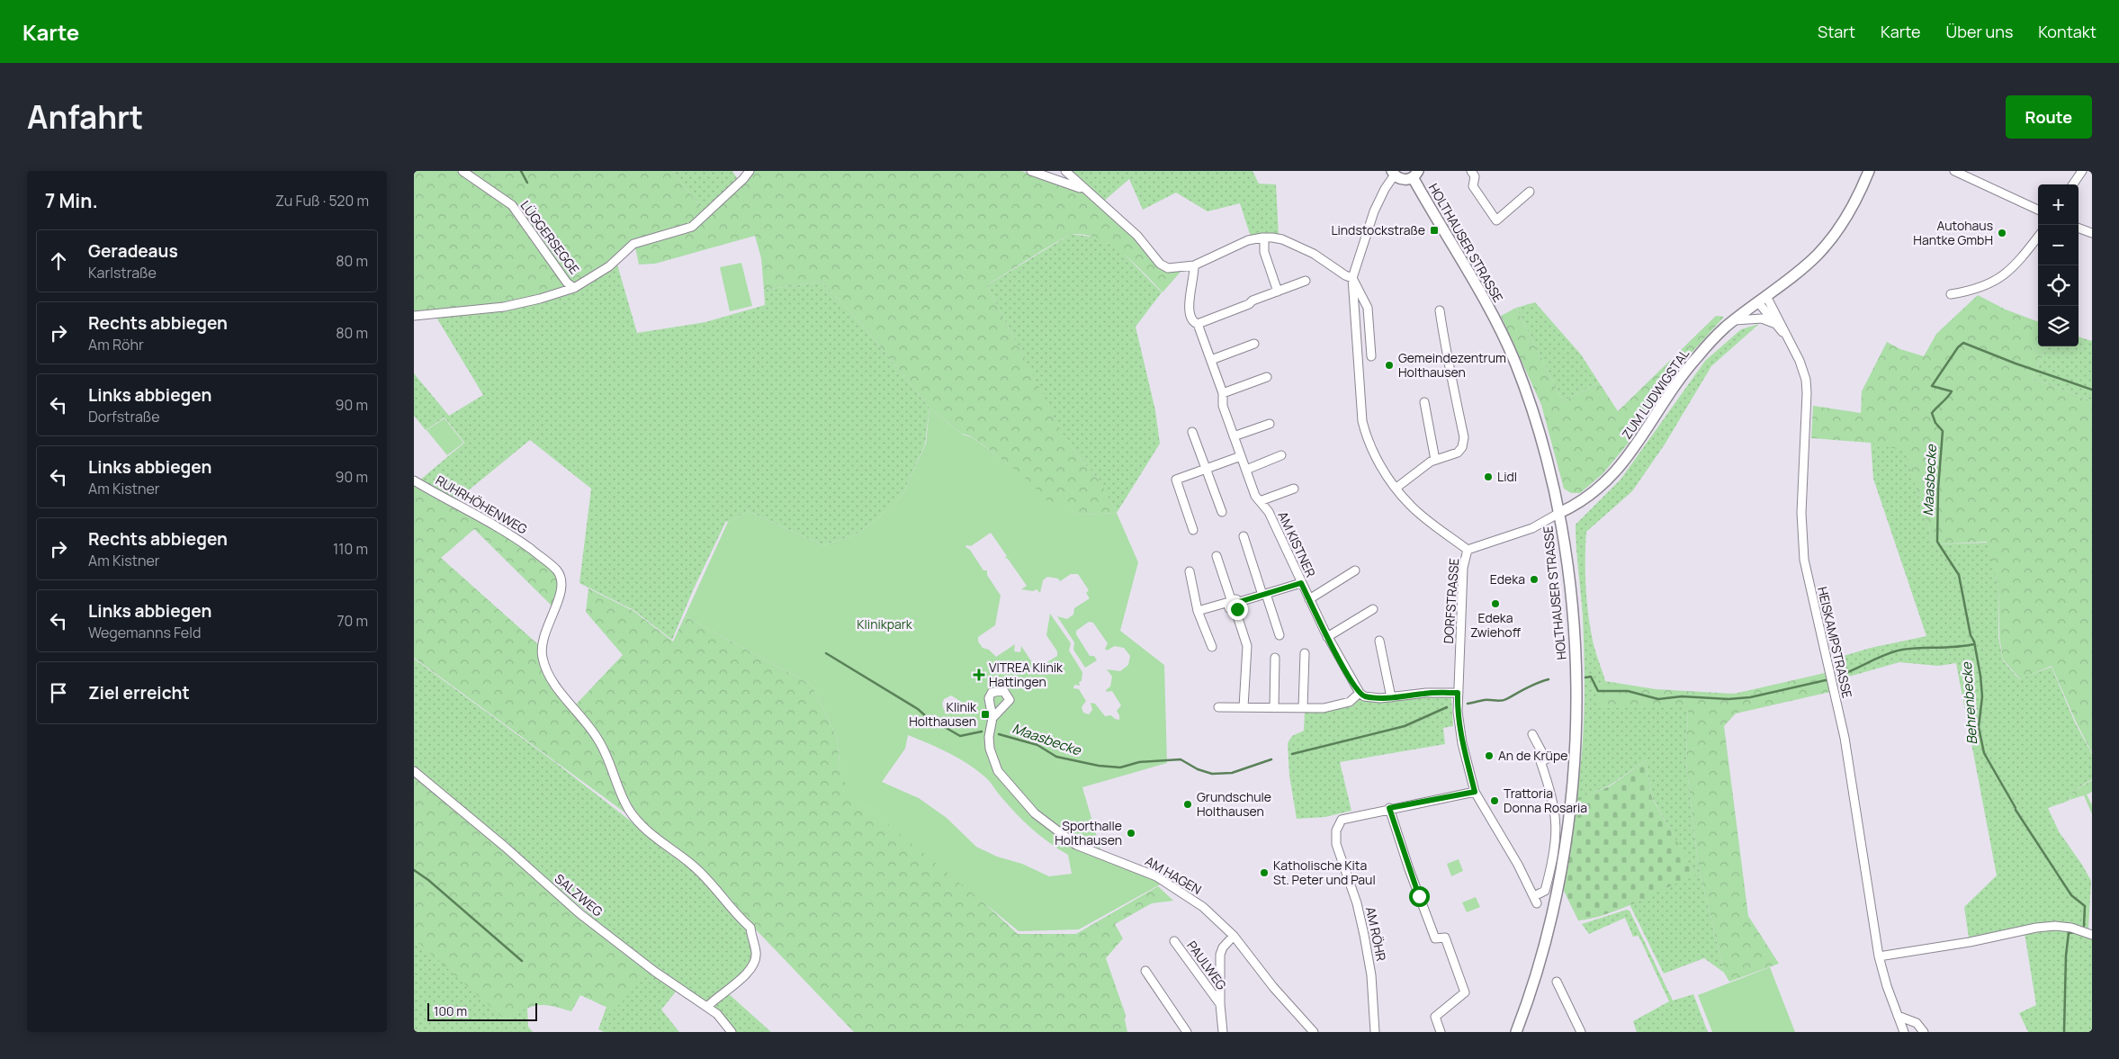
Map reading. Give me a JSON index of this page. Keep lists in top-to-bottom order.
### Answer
{
  "streets": {
    "street": [
      "LÜGGERSEGGE",
      "HOLTHAUSER STRASSE",
      "ZUM LUDWIGSTAL",
      "RUHRHÖHENWEG",
      "AM KISTNER",
      "DORFSTRASSE",
      "HEISKAMPSTRASSE",
      "AM HAGEN",
      "SALZWEG",
      "AM RÖHR",
      "PAULWEG"
    ]
  },
  "crossings": [
    ["HOLTHAUSER STRASSE", "ZUM LUDWIGSTAL"],
    ["HOLTHAUSER STRASSE", "DORFSTRASSE"],
    ["ZUM LUDWIGSTAL", "DORFSTRASSE"],
    ["ZUM LUDWIGSTAL", "HEISKAMPSTRASSE"],
    ["RUHRHÖHENWEG", "SALZWEG"],
    ["DORFSTRASSE", "AM RÖHR"]
  ],
  "water": ["Maasbecke", "Behrenbecke"],
  "parks": ["Klinikpark"],
  "places": {
    "transit": ["Lindstockstraße", "Klinik Holthausen"],
    "other": [
      "Autohaus Hantke GmbH",
      "Gemeindezentrum Holthausen",
      "Lidl",
      "Edeka",
      "Edeka Zwiehoff",
      "An de Krüpe",
      "Trattoria Donna Rosaria",
      "Grundschule Holthausen",
      "Sporthalle Holthausen",
      "Katholische Kita St. Peter und Paul"
    ],
    "health": ["VITREA Klinik Hattingen"]
  },
  "scale_bar": "100 m",
  "page": {
    "header": "Karte",
    "nav": [
      "Start",
      "Karte",
      "Über uns",
      "Kontakt"
    ],
    "title": "Anfahrt",
    "buttons": "Route",
    "heading": ["7 Min.", "Zu Fuß · 520 m"],
    "map_buttons": ["+", "−"],
    "list": [
      ["Geradeaus", "Karlstraße", "80 m"],
      ["Rechts abbiegen", "Am Röhr", "80 m"],
      ["Links abbiegen", "Dorfstraße", "90 m"],
      ["Links abbiegen", "Am Kistner", "90 m"],
      ["Rechts abbiegen", "Am Kistner", "110 m"],
      ["Links abbiegen", "Wegemanns Feld", "70 m"],
      "Ziel erreicht"
    ],
    "scale": "100 m"
  }
}
